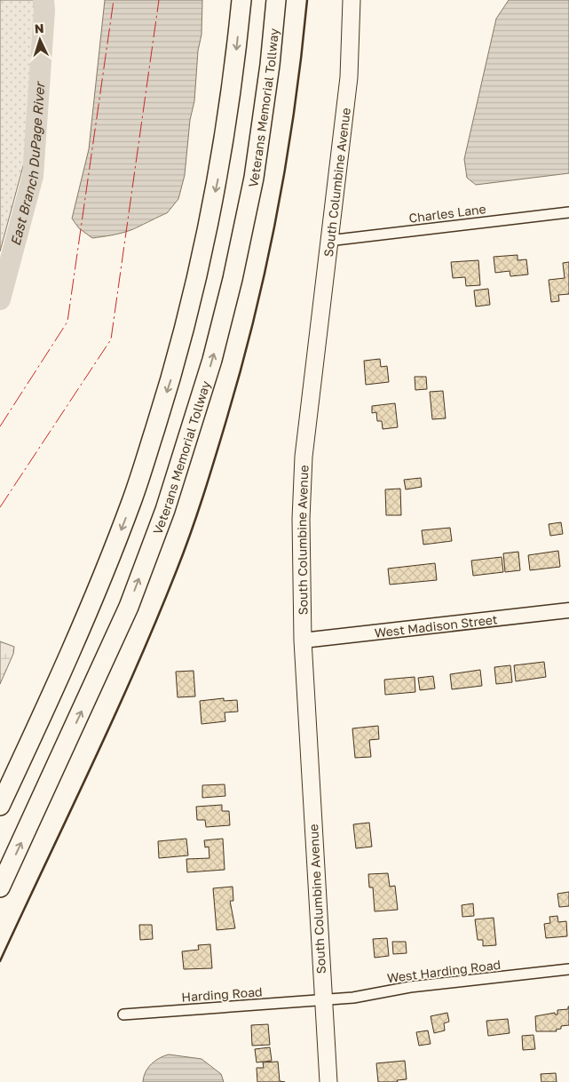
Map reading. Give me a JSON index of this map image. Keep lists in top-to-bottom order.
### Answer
{
  "streets": {
    "highway": ["Veterans Memorial Tollway"],
    "main road": ["South Columbine Avenue"],
    "street": [
      "Charles Lane",
      "West Madison Street",
      "West Harding Road",
      "Harding Road"
    ]
  },
  "crossings": [
    ["South Columbine Avenue", "Charles Lane"],
    ["South Columbine Avenue", "West Madison Street"],
    ["South Columbine Avenue", "West Harding Road"],
    ["South Columbine Avenue", "Harding Road"],
    ["West Harding Road", "Harding Road"]
  ],
  "water": ["East Branch DuPage River"],
  "north": "top"
}
